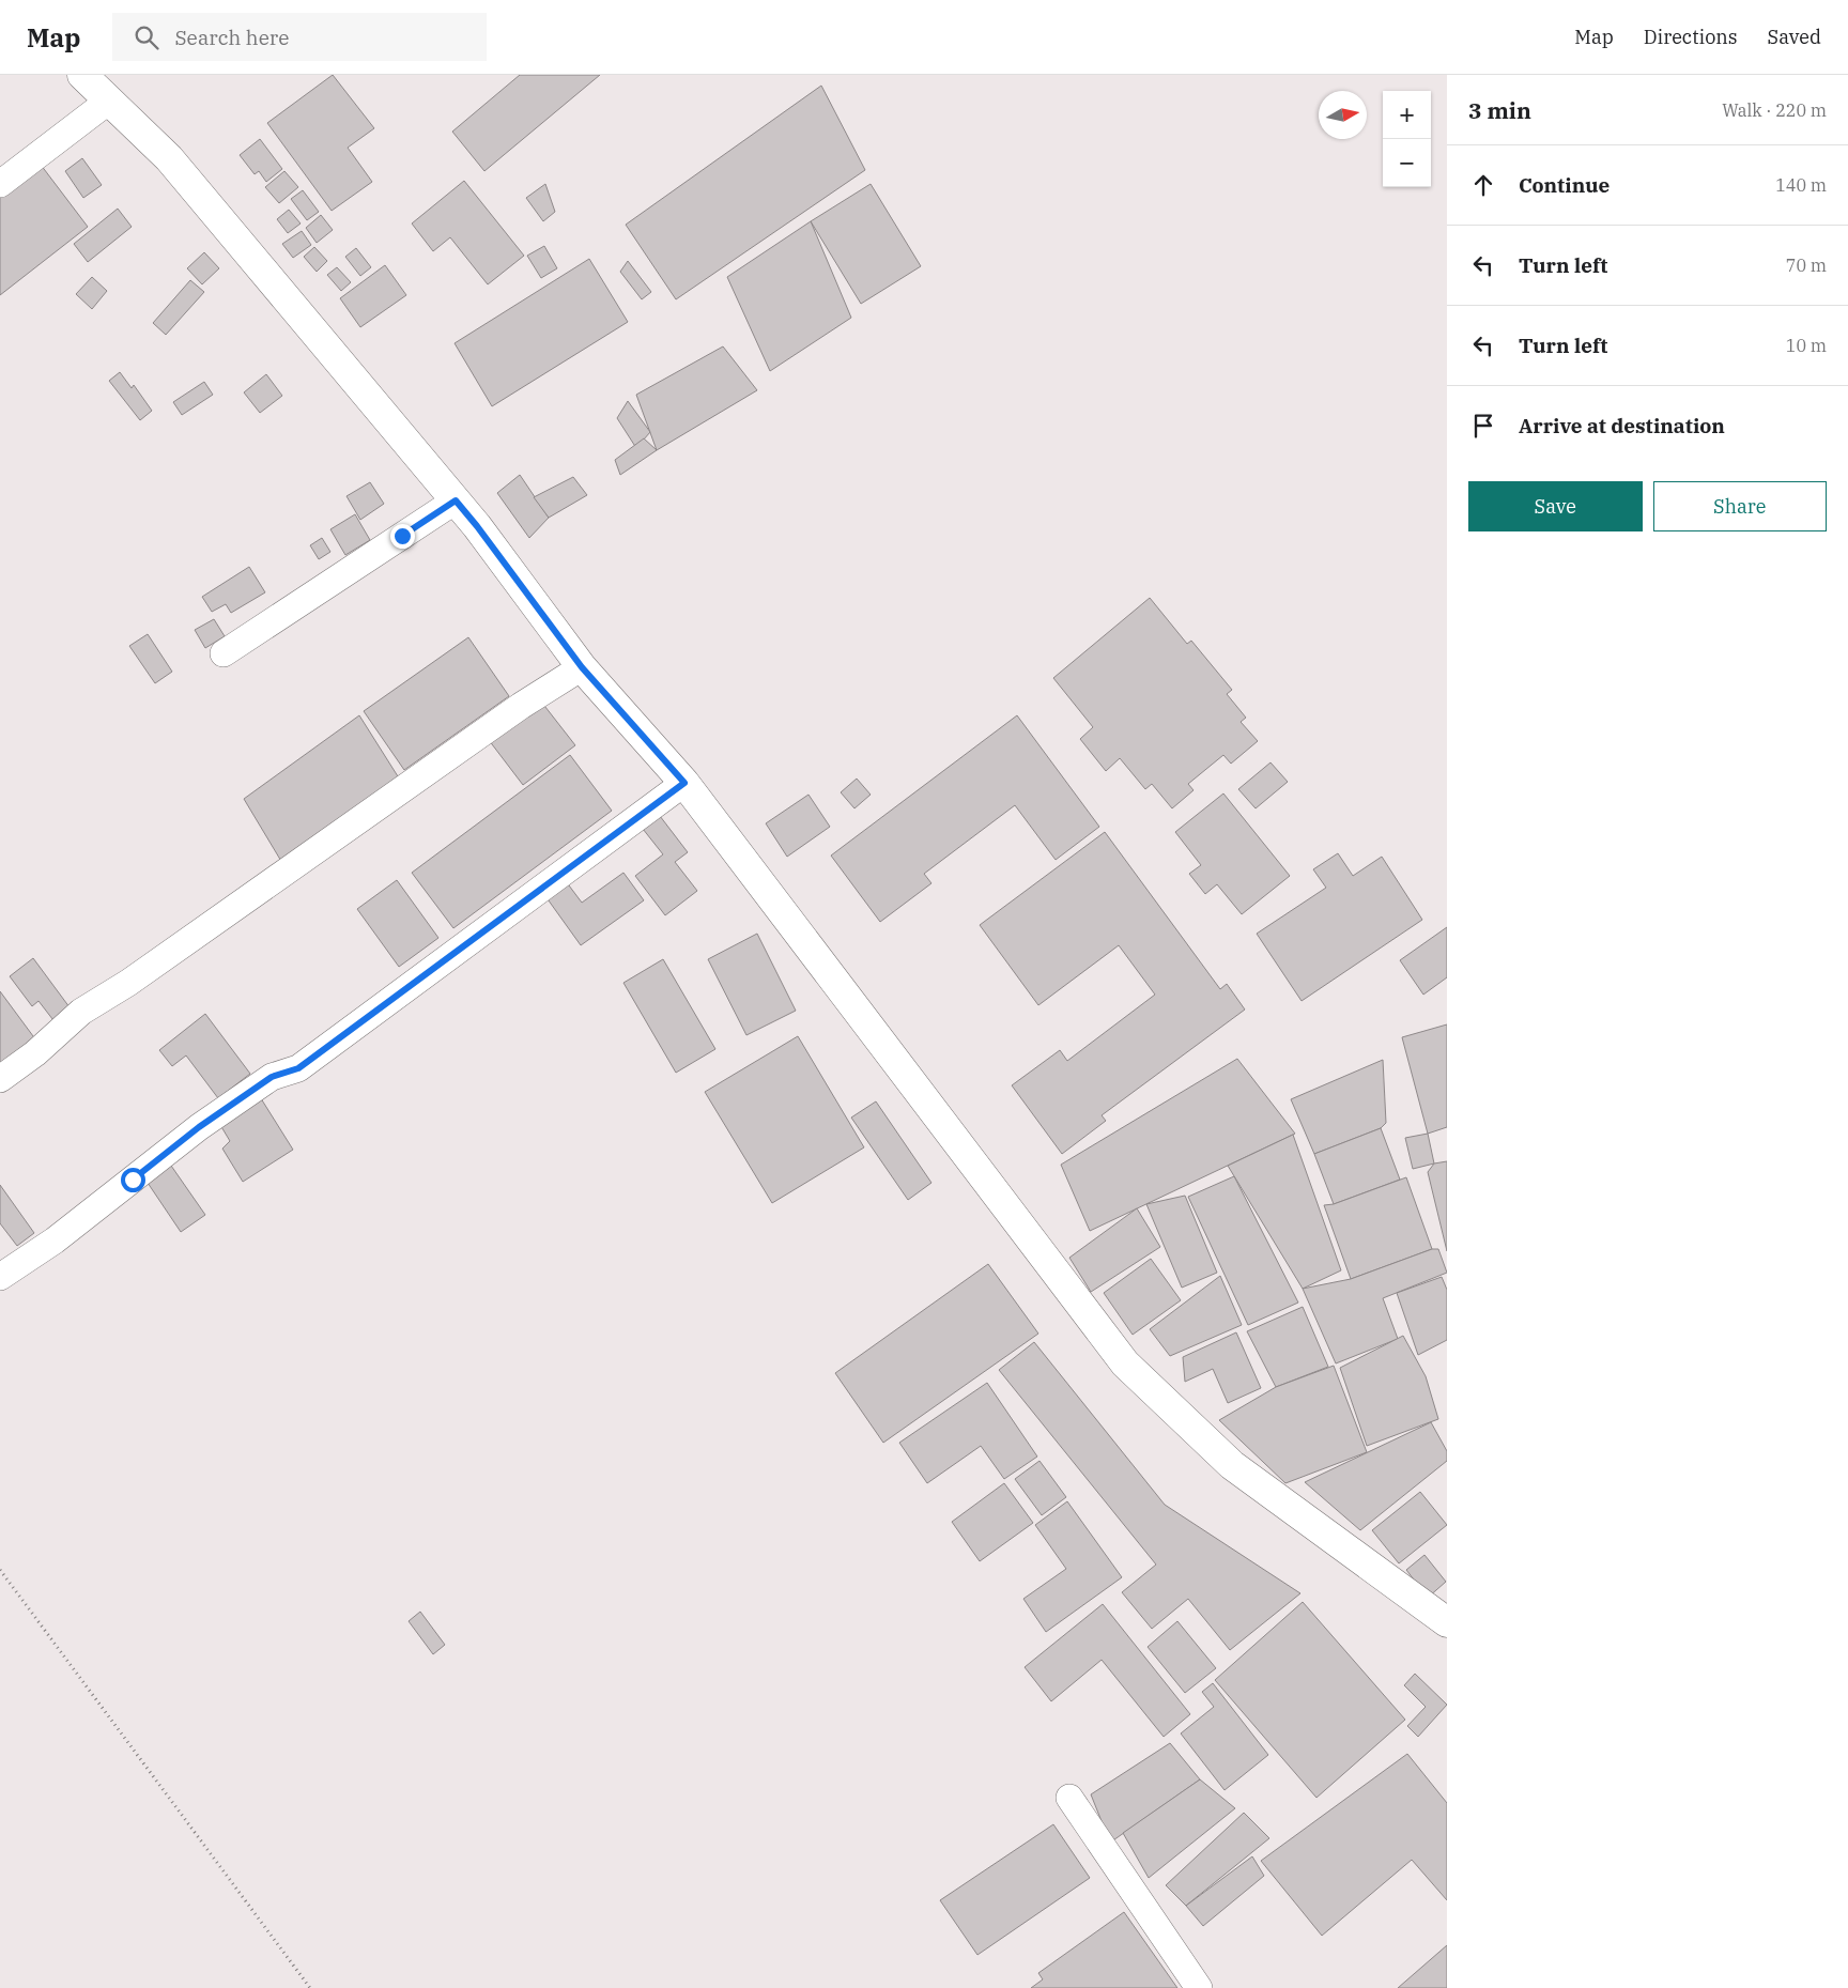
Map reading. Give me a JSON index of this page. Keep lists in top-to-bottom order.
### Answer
{
  "north": "right",
  "page": {
    "header": "Map",
    "search": "Search here",
    "nav": ["Map", "Directions", "Saved"],
    "heading": ["3 min", "Walk · 220 m"],
    "map_buttons": ["+", "−"],
    "list": [
      ["Continue", "140 m"],
      ["Turn left", "70 m"],
      ["Turn left", "10 m"],
      "Arrive at destination"
    ],
    "buttons": ["Save", "Share"]
  }
}
